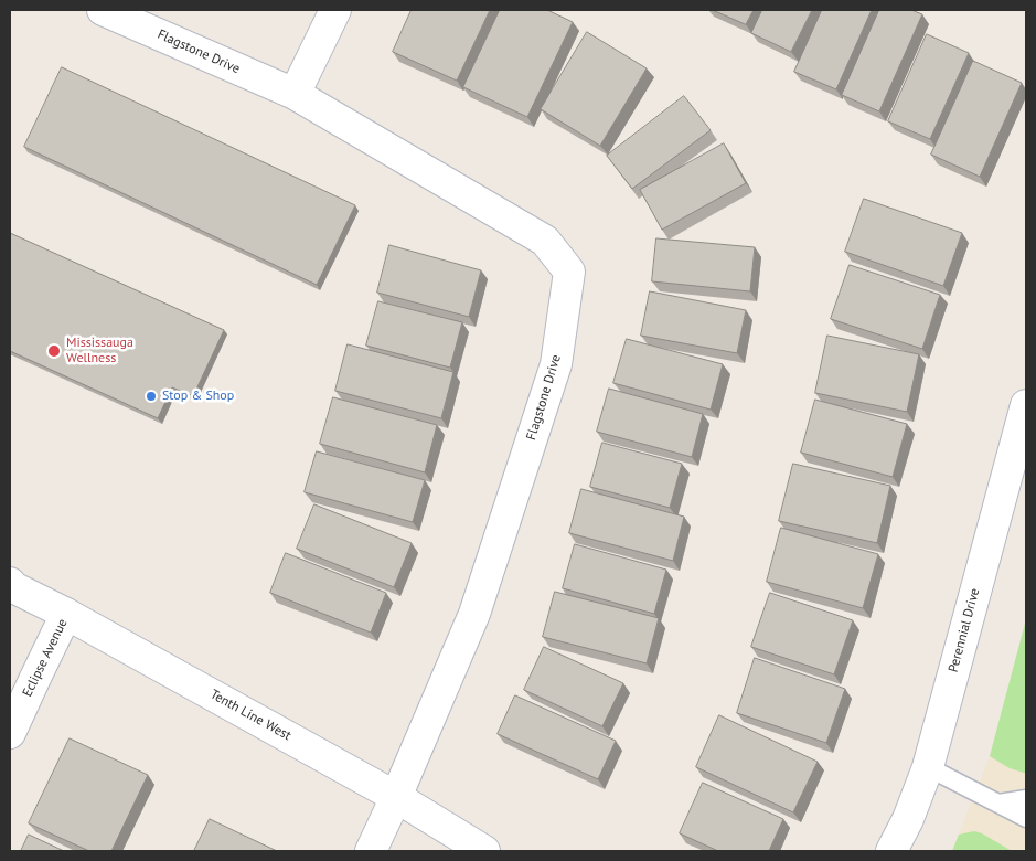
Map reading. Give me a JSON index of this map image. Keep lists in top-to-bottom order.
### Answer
{
  "streets": {
    "street": [
      "Flagstone Drive",
      "Perennial Drive",
      "Eclipse Avenue",
      "Tenth Line West"
    ]
  },
  "crossings": [
    ["Flagstone Drive", "Tenth Line West"],
    ["Eclipse Avenue", "Tenth Line West"]
  ],
  "places": ["Mississauga Wellness", "Stop & Shop"]
}
